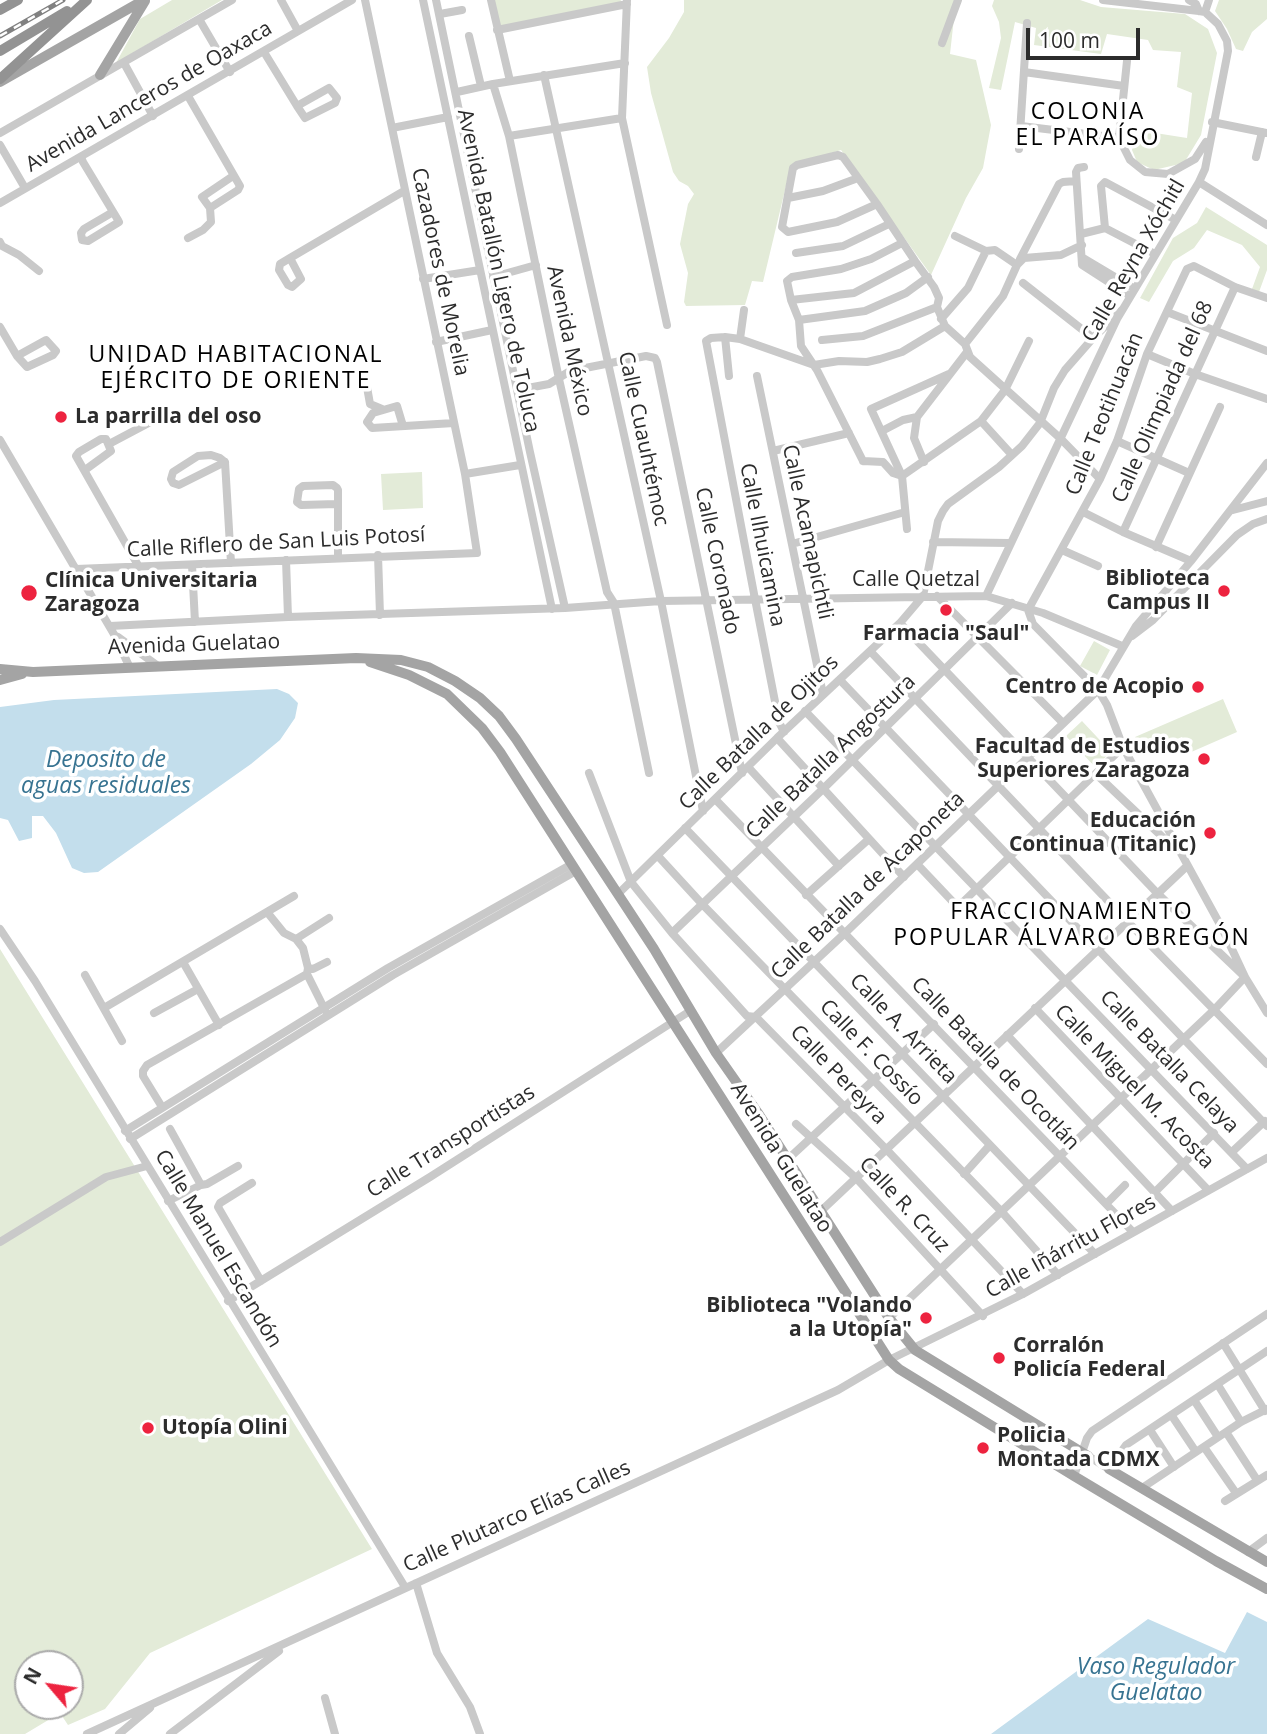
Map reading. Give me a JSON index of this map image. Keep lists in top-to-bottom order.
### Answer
{
  "streets": {
    "main road": ["Avenida Guelatao"],
    "street": [
      "Avenida Lanceros de Oaxaca",
      "Calle Reyna Xóchitl",
      "Avenida Batallón Ligero de Toluca",
      "Cazadores de Morelia",
      "Avenida México",
      "Calle Olimpiada del 68",
      "Calle Teotihuacán",
      "Calle Cuauhtémoc",
      "Calle Acamapichtli",
      "Calle Riflero de San Luis Potosí",
      "Calle Ilhuicamina",
      "Calle Coronado",
      "Calle Quetzal",
      "Calle Batalla de Ojitos",
      "Calle Batalla Angostura",
      "Calle Batalla de Acaponeta",
      "Calle A. Arrieta",
      "Calle F. Cossío",
      "Calle Batalla Celaya",
      "Calle Batalla de Ocotlán",
      "Calle Pereyra",
      "Calle Miguel M. Acosta",
      "Calle Transportistas",
      "Calle R. Cruz",
      "Calle Iñárritu Flores",
      "Calle Manuel Escandón",
      "Calle Plutarco Elías Calles"
    ]
  },
  "crossings": [
    ["Calle Reyna Xóchitl", "Calle Quetzal"],
    ["Avenida Batallón Ligero de Toluca", "Calle Quetzal"],
    ["Cazadores de Morelia", "Calle Riflero de San Luis Potosí"],
    ["Avenida México", "Calle Quetzal"],
    ["Calle Olimpiada del 68", "Calle Teotihuacán"],
    ["Calle Teotihuacán", "Calle Quetzal"],
    ["Calle Cuauhtémoc", "Calle Coronado"],
    ["Calle Cuauhtémoc", "Calle Quetzal"],
    ["Calle Cuauhtémoc", "Calle Batalla de Ojitos"],
    ["Calle Acamapichtli", "Calle Quetzal"],
    ["Calle Acamapichtli", "Calle Batalla de Ojitos"],
    ["Calle Ilhuicamina", "Calle Quetzal"],
    ["Calle Ilhuicamina", "Calle Batalla de Ojitos"],
    ["Calle Coronado", "Calle Quetzal"],
    ["Calle Coronado", "Calle Batalla de Ojitos"],
    ["Calle Quetzal", "Calle Batalla de Ojitos"],
    ["Calle Quetzal", "Calle Batalla Angostura"],
    ["Calle Quetzal", "Calle Batalla de Acaponeta"],
    ["Avenida Guelatao", "Calle Batalla de Ojitos"],
    ["Avenida Guelatao", "Calle Batalla de Acaponeta"],
    ["Avenida Guelatao", "Calle Transportistas"],
    ["Avenida Guelatao", "Calle Iñárritu Flores"],
    ["Avenida Guelatao", "Calle Plutarco Elías Calles"],
    ["Calle Batalla de Ojitos", "Calle A. Arrieta"],
    ["Calle Batalla de Ojitos", "Calle F. Cossío"],
    ["Calle Batalla de Ojitos", "Calle Batalla Celaya"],
    ["Calle Batalla de Ojitos", "Calle Batalla de Ocotlán"],
    ["Calle Batalla de Ojitos", "Calle Pereyra"],
    ["Calle Batalla Angostura", "Calle A. Arrieta"],
    ["Calle Batalla Angostura", "Calle F. Cossío"],
    ["Calle Batalla Angostura", "Calle Batalla Celaya"],
    ["Calle Batalla Angostura", "Calle Batalla de Ocotlán"],
    ["Calle Batalla Angostura", "Calle Pereyra"],
    ["Calle Batalla de Acaponeta", "Calle A. Arrieta"],
    ["Calle Batalla de Acaponeta", "Calle F. Cossío"],
    ["Calle Batalla de Acaponeta", "Calle Batalla Celaya"],
    ["Calle Batalla de Acaponeta", "Calle Batalla de Ocotlán"],
    ["Calle Batalla de Acaponeta", "Calle Pereyra"],
    ["Calle A. Arrieta", "Calle Iñárritu Flores"],
    ["Calle F. Cossío", "Calle Iñárritu Flores"],
    ["Calle Batalla Celaya", "Calle Iñárritu Flores"],
    ["Calle Batalla de Ocotlán", "Calle Iñárritu Flores"],
    ["Calle Pereyra", "Calle Iñárritu Flores"],
    ["Calle Miguel M. Acosta", "Calle Iñárritu Flores"],
    ["Calle Transportistas", "Calle Manuel Escandón"],
    ["Calle R. Cruz", "Calle Iñárritu Flores"],
    ["Calle Iñárritu Flores", "Calle Plutarco Elías Calles"],
    ["Calle Manuel Escandón", "Calle Plutarco Elías Calles"]
  ],
  "districts": ["COLONIA EL PARAÍSO", "UNIDAD HABITACIONAL EJÉRCITO DE ORIENTE", "FRACCIONAMIENTO POPULAR ÁLVARO OBREGÓN"],
  "water": ["Deposito de aguas residuales", "Vaso Regulador Guelatao"],
  "places": [
    "La parrilla del oso",
    "Biblioteca Campus II",
    "Clínica Universitaria Zaragoza",
    "Farmacia \"Saul\"",
    "Centro de Acopio",
    "Facultad de Estudios Superiores Zaragoza",
    "Educación Continua (Titanic)",
    "Biblioteca \"Volando a la Utopía\"",
    "Corralón Policía Federal",
    "Utopía Olini",
    "Policia Montada CDMX"
  ],
  "scale_bar": "100 m",
  "north": "top left"
}
